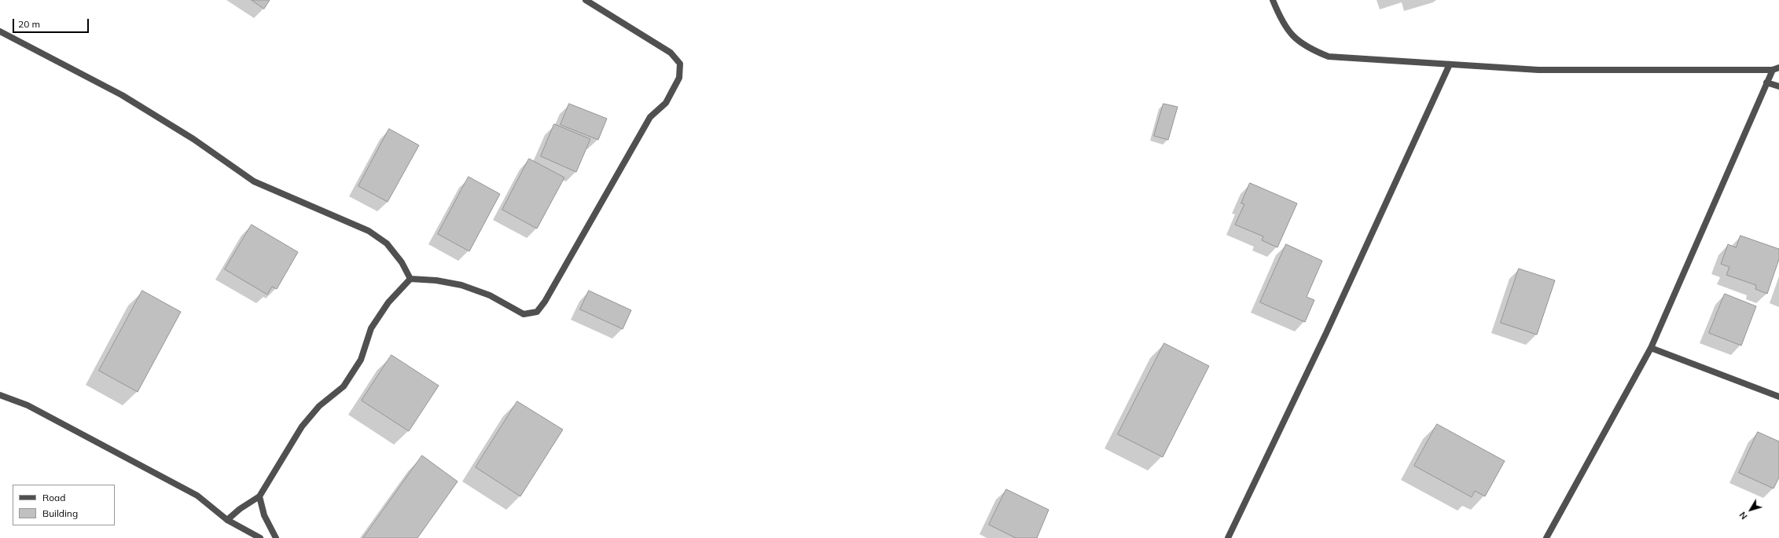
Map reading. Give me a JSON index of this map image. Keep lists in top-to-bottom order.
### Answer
{
  "legend": ["Road", "Building"],
  "scale_bar": "20 m",
  "north": "bottom left"
}
